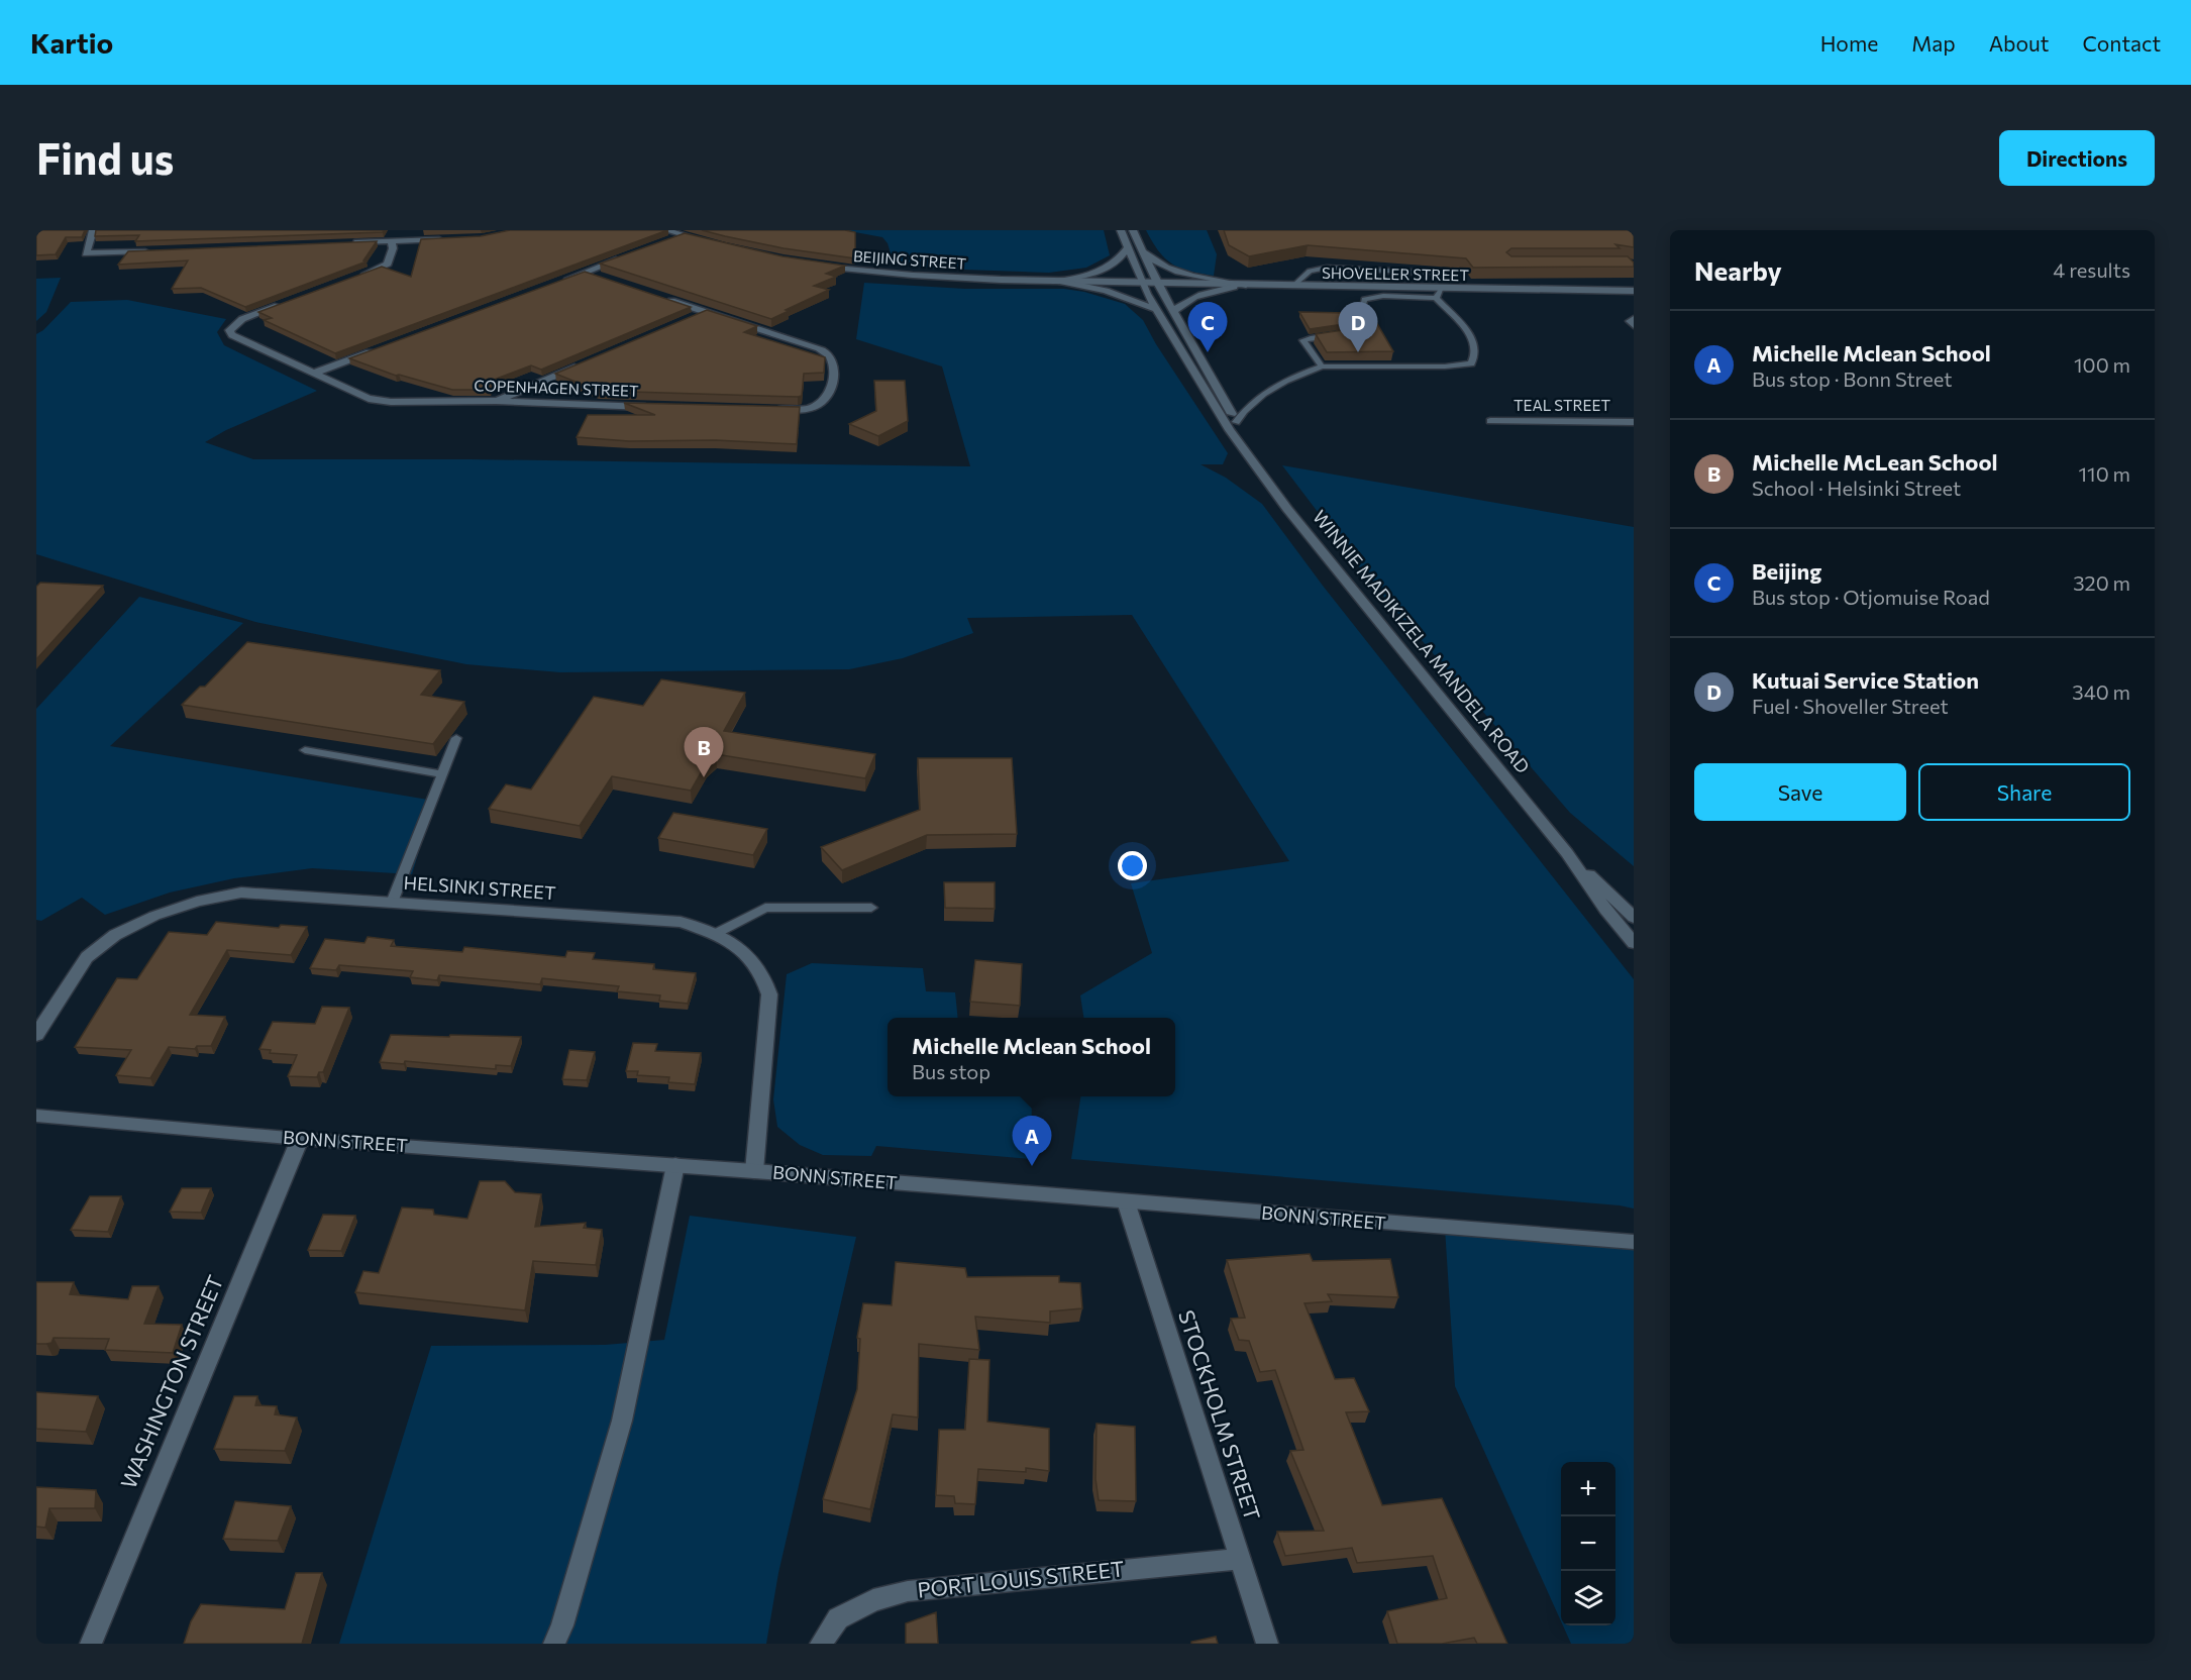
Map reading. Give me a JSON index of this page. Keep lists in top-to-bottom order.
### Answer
{
  "streets": {
    "street": [
      "BEIJING STREET",
      "SHOVELLER STREET",
      "COPENHAGEN STREET",
      "TEAL STREET",
      "WINNIE MADIKIZELA MANDELA ROAD",
      "HELSINKI STREET",
      "BONN STREET",
      "WASHINGTON STREET",
      "STOCKHOLM STREET",
      "PORT LOUIS STREET"
    ]
  },
  "crossings": [
    ["BEIJING STREET", "SHOVELLER STREET"],
    ["HELSINKI STREET", "BONN STREET"],
    ["BONN STREET", "WASHINGTON STREET"],
    ["BONN STREET", "STOCKHOLM STREET"],
    ["STOCKHOLM STREET", "PORT LOUIS STREET"]
  ],
  "page": {
    "header": "Kartio",
    "nav": [
      "Home",
      "Map",
      "About",
      "Contact"
    ],
    "buttons": [
      "Directions",
      ["Save", "Share"]
    ],
    "title": "Find us",
    "heading": ["Nearby", "4 results"],
    "pins": [
      "C",
      "D",
      "B",
      "A"
    ],
    "list": [
      {
        "mark": "A",
        "name": "Michelle Mclean School",
        "note": "Bus stop · Bonn Street",
        "value": "100 m"
      },
      {
        "mark": "B",
        "name": "Michelle McLean School",
        "note": "School · Helsinki Street",
        "value": "110 m"
      },
      {
        "mark": "C",
        "name": "Beijing",
        "note": "Bus stop · Otjomuise Road",
        "value": "320 m"
      },
      {
        "mark": "D",
        "name": "Kutuai Service Station",
        "note": "Fuel · Shoveller Street",
        "value": "340 m"
      }
    ],
    "popup": ["Michelle Mclean School", "Bus stop"],
    "map_buttons": ["+", "−"]
  }
}
